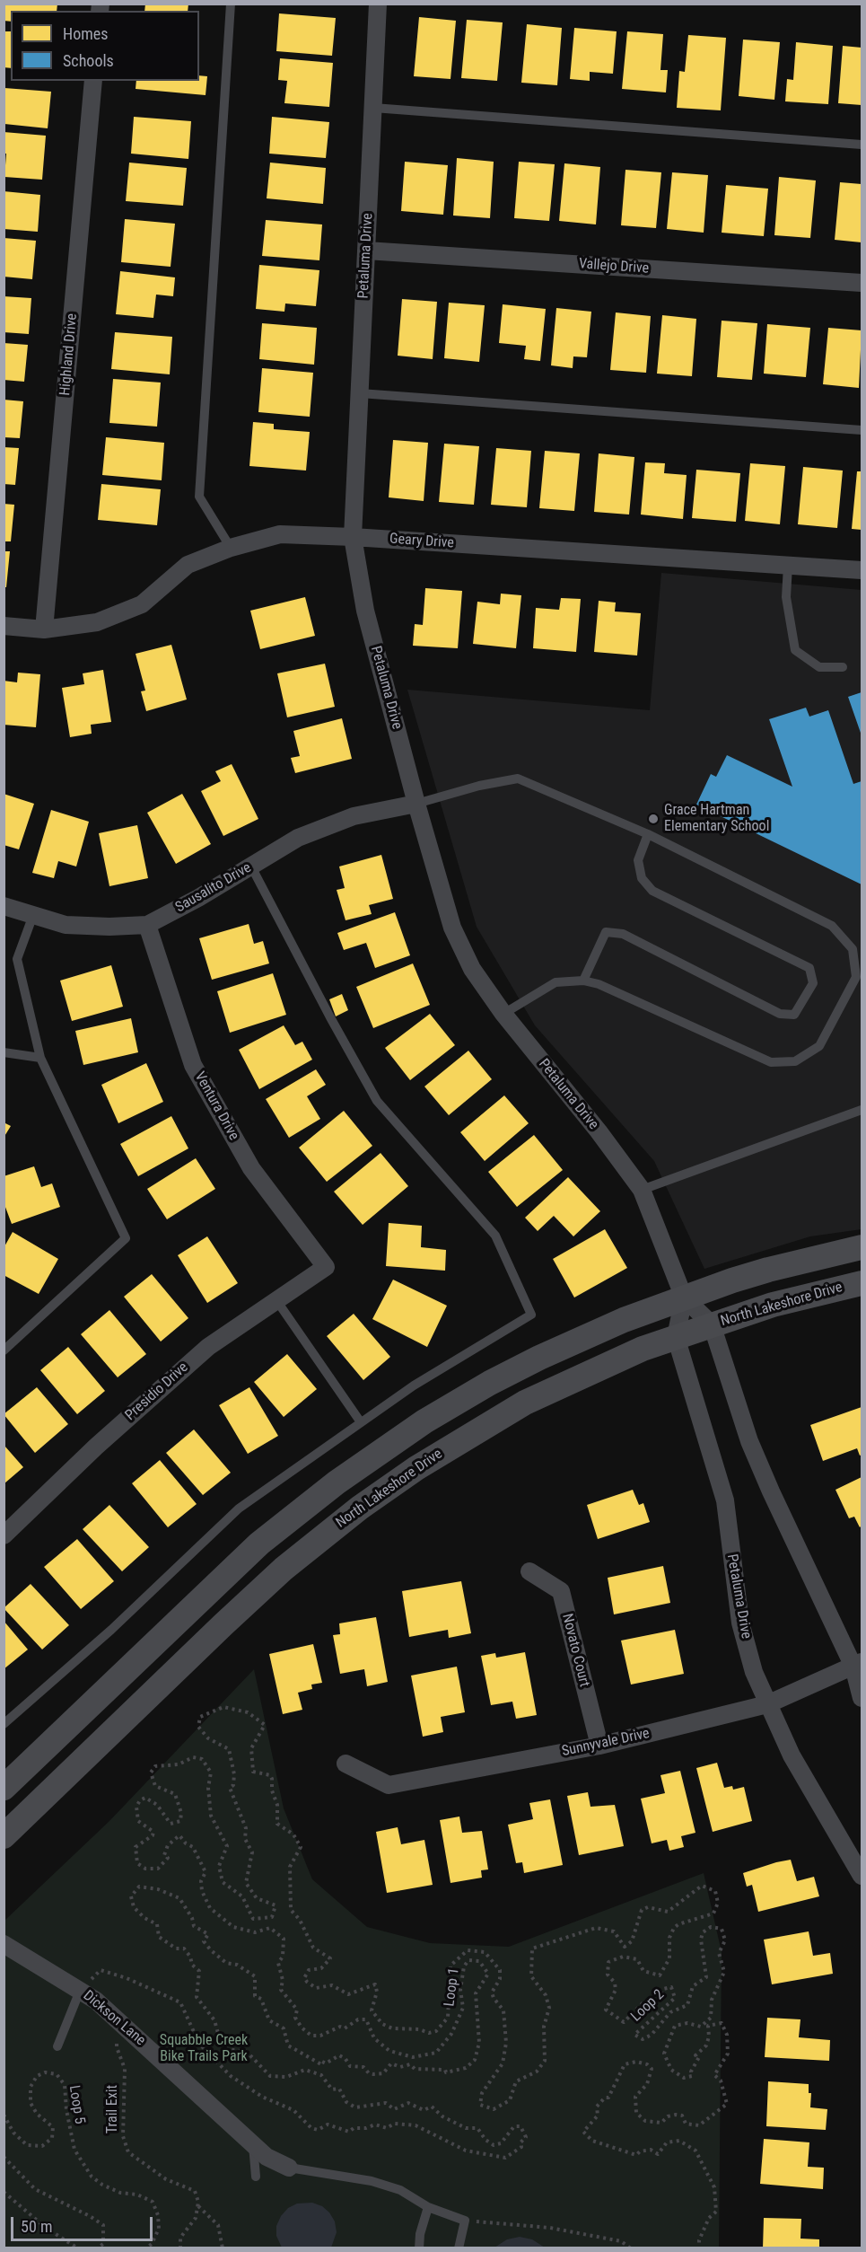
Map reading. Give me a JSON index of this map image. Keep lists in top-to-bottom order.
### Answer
{
  "streets": {
    "main road": ["North Lakeshore Drive"],
    "street": [
      "Petaluma Drive",
      "Vallejo Drive",
      "Highland Drive",
      "Geary Drive",
      "Sausalito Drive",
      "Ventura Drive",
      "Presidio Drive",
      "Novato Court",
      "Sunnyvale Drive",
      "Dickson Lane"
    ],
    "path": [
      "Loop 1",
      "Loop 2",
      "Loop 5",
      "Trail Exit"
    ]
  },
  "crossings": [
    ["Petaluma Drive", "Vallejo Drive"],
    ["Petaluma Drive", "Geary Drive"],
    ["Petaluma Drive", "Sausalito Drive"],
    ["Petaluma Drive", "North Lakeshore Drive"],
    ["Petaluma Drive", "Sunnyvale Drive"],
    ["Highland Drive", "Geary Drive"],
    ["Sausalito Drive", "Ventura Drive"],
    ["Ventura Drive", "Presidio Drive"],
    ["Novato Court", "Sunnyvale Drive"],
    ["Loop 1", "Loop 2"],
    ["Loop 1", "Dickson Lane"],
    ["Dickson Lane", "Trail Exit"]
  ],
  "parks": ["Squabble Creek Bike Trails Park"],
  "places": ["Grace Hartman Elementary School"],
  "legend": ["Homes", "Schools"],
  "scale_bar": "50 m"
}
